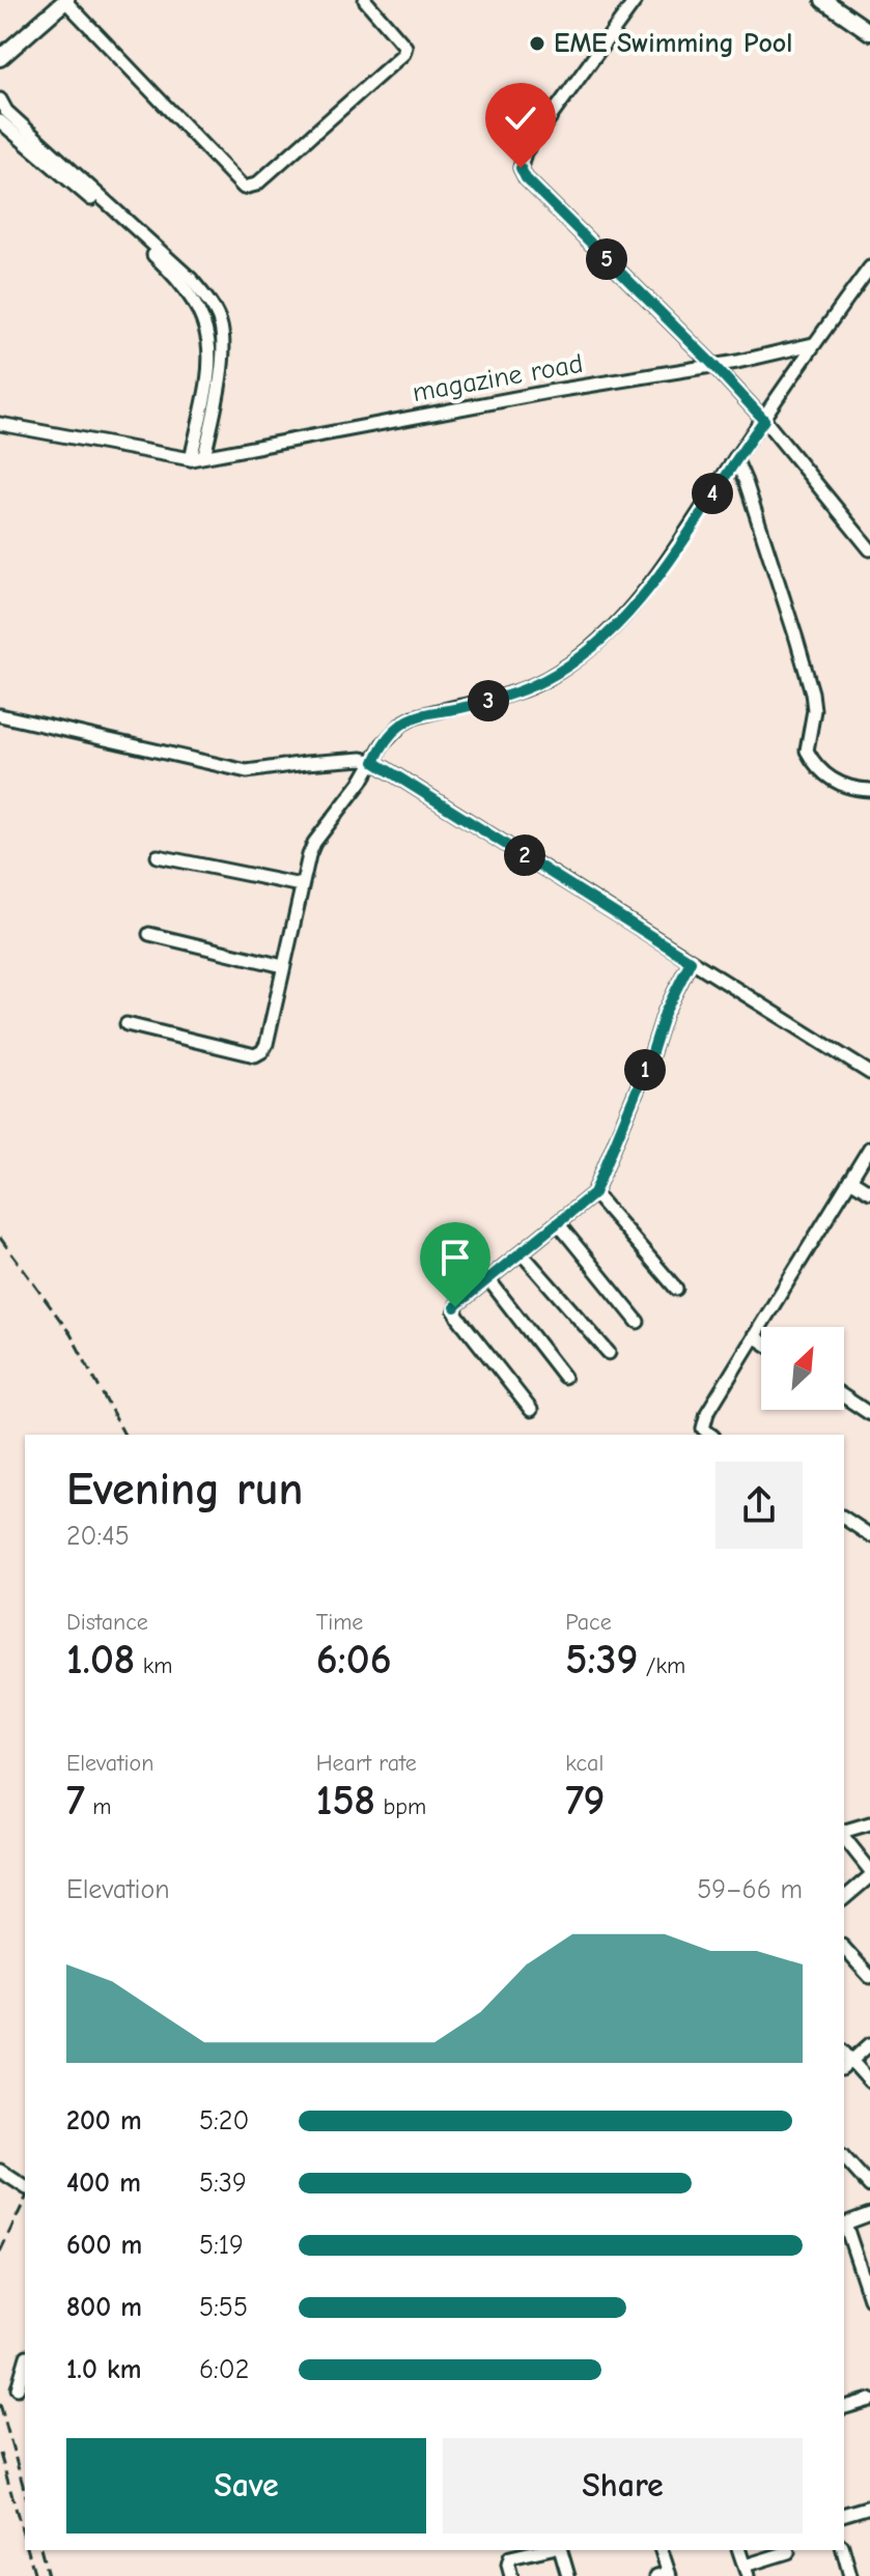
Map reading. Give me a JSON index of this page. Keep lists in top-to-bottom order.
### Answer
{
  "streets": {
    "street": ["magazine road"]
  },
  "places": ["EME Swimming Pool"],
  "north": "top right",
  "page": {
    "pins": [
      "5",
      "4",
      "3",
      "2",
      "1"
    ],
    "heading": ["Evening run", "20:45"],
    "stats": [
      ["Distance", "1.08 km"],
      ["Time", "6:06"],
      ["Pace", "5:39 /km"],
      ["Elevation", "7 m"],
      ["Heart rate", "158 bpm"],
      ["kcal", "79"]
    ],
    "chart": ["Elevation", "59–66 m"],
    "list": [
      {
        "name": "200 m",
        "note": "5:20"
      },
      {
        "name": "400 m",
        "note": "5:39"
      },
      {
        "name": "600 m",
        "note": "5:19"
      },
      {
        "name": "800 m",
        "note": "5:55"
      },
      {
        "name": "1.0 km",
        "note": "6:02"
      }
    ],
    "buttons": ["Save", "Share"]
  }
}
